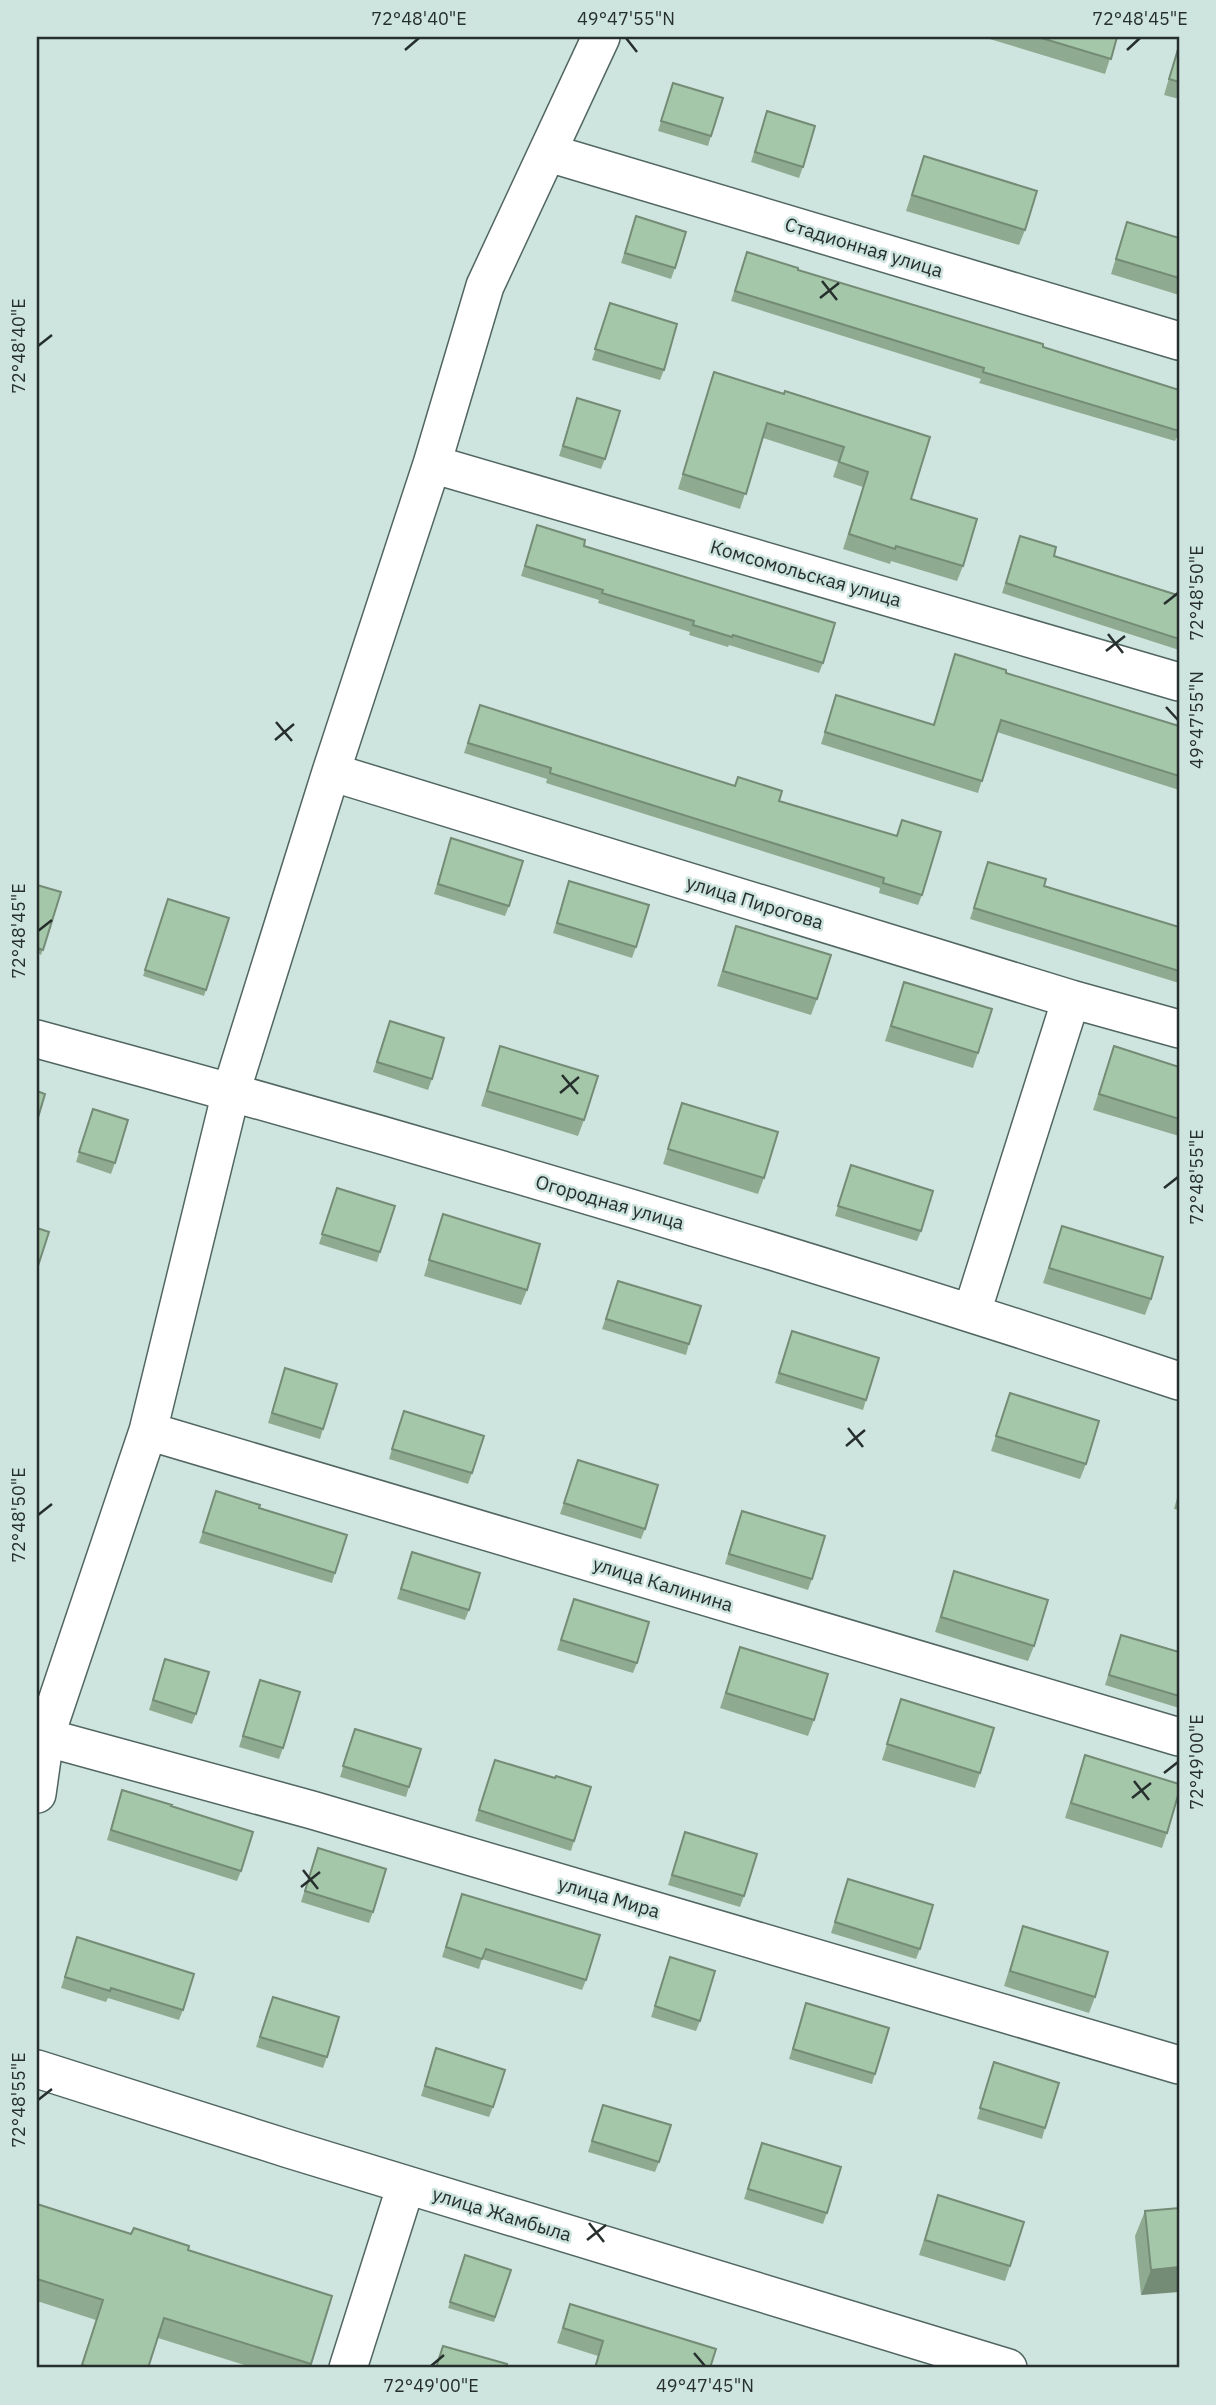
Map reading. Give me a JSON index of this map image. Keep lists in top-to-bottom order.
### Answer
{
  "streets": {
    "street": [
      "Стадионная улица",
      "Комсомольская улица",
      "улица Пирогова",
      "Огородная улица",
      "улица Калинина",
      "улица Мира",
      "улица Жамбыла"
    ]
  },
  "coordinates": [
    "72°48'40\"E",
    "49°47'55\"N",
    "72°48'45\"E",
    "72°48'50\"E",
    "72°48'55\"E",
    "72°49'00\"E",
    "49°47'45\"N"
  ]
}
